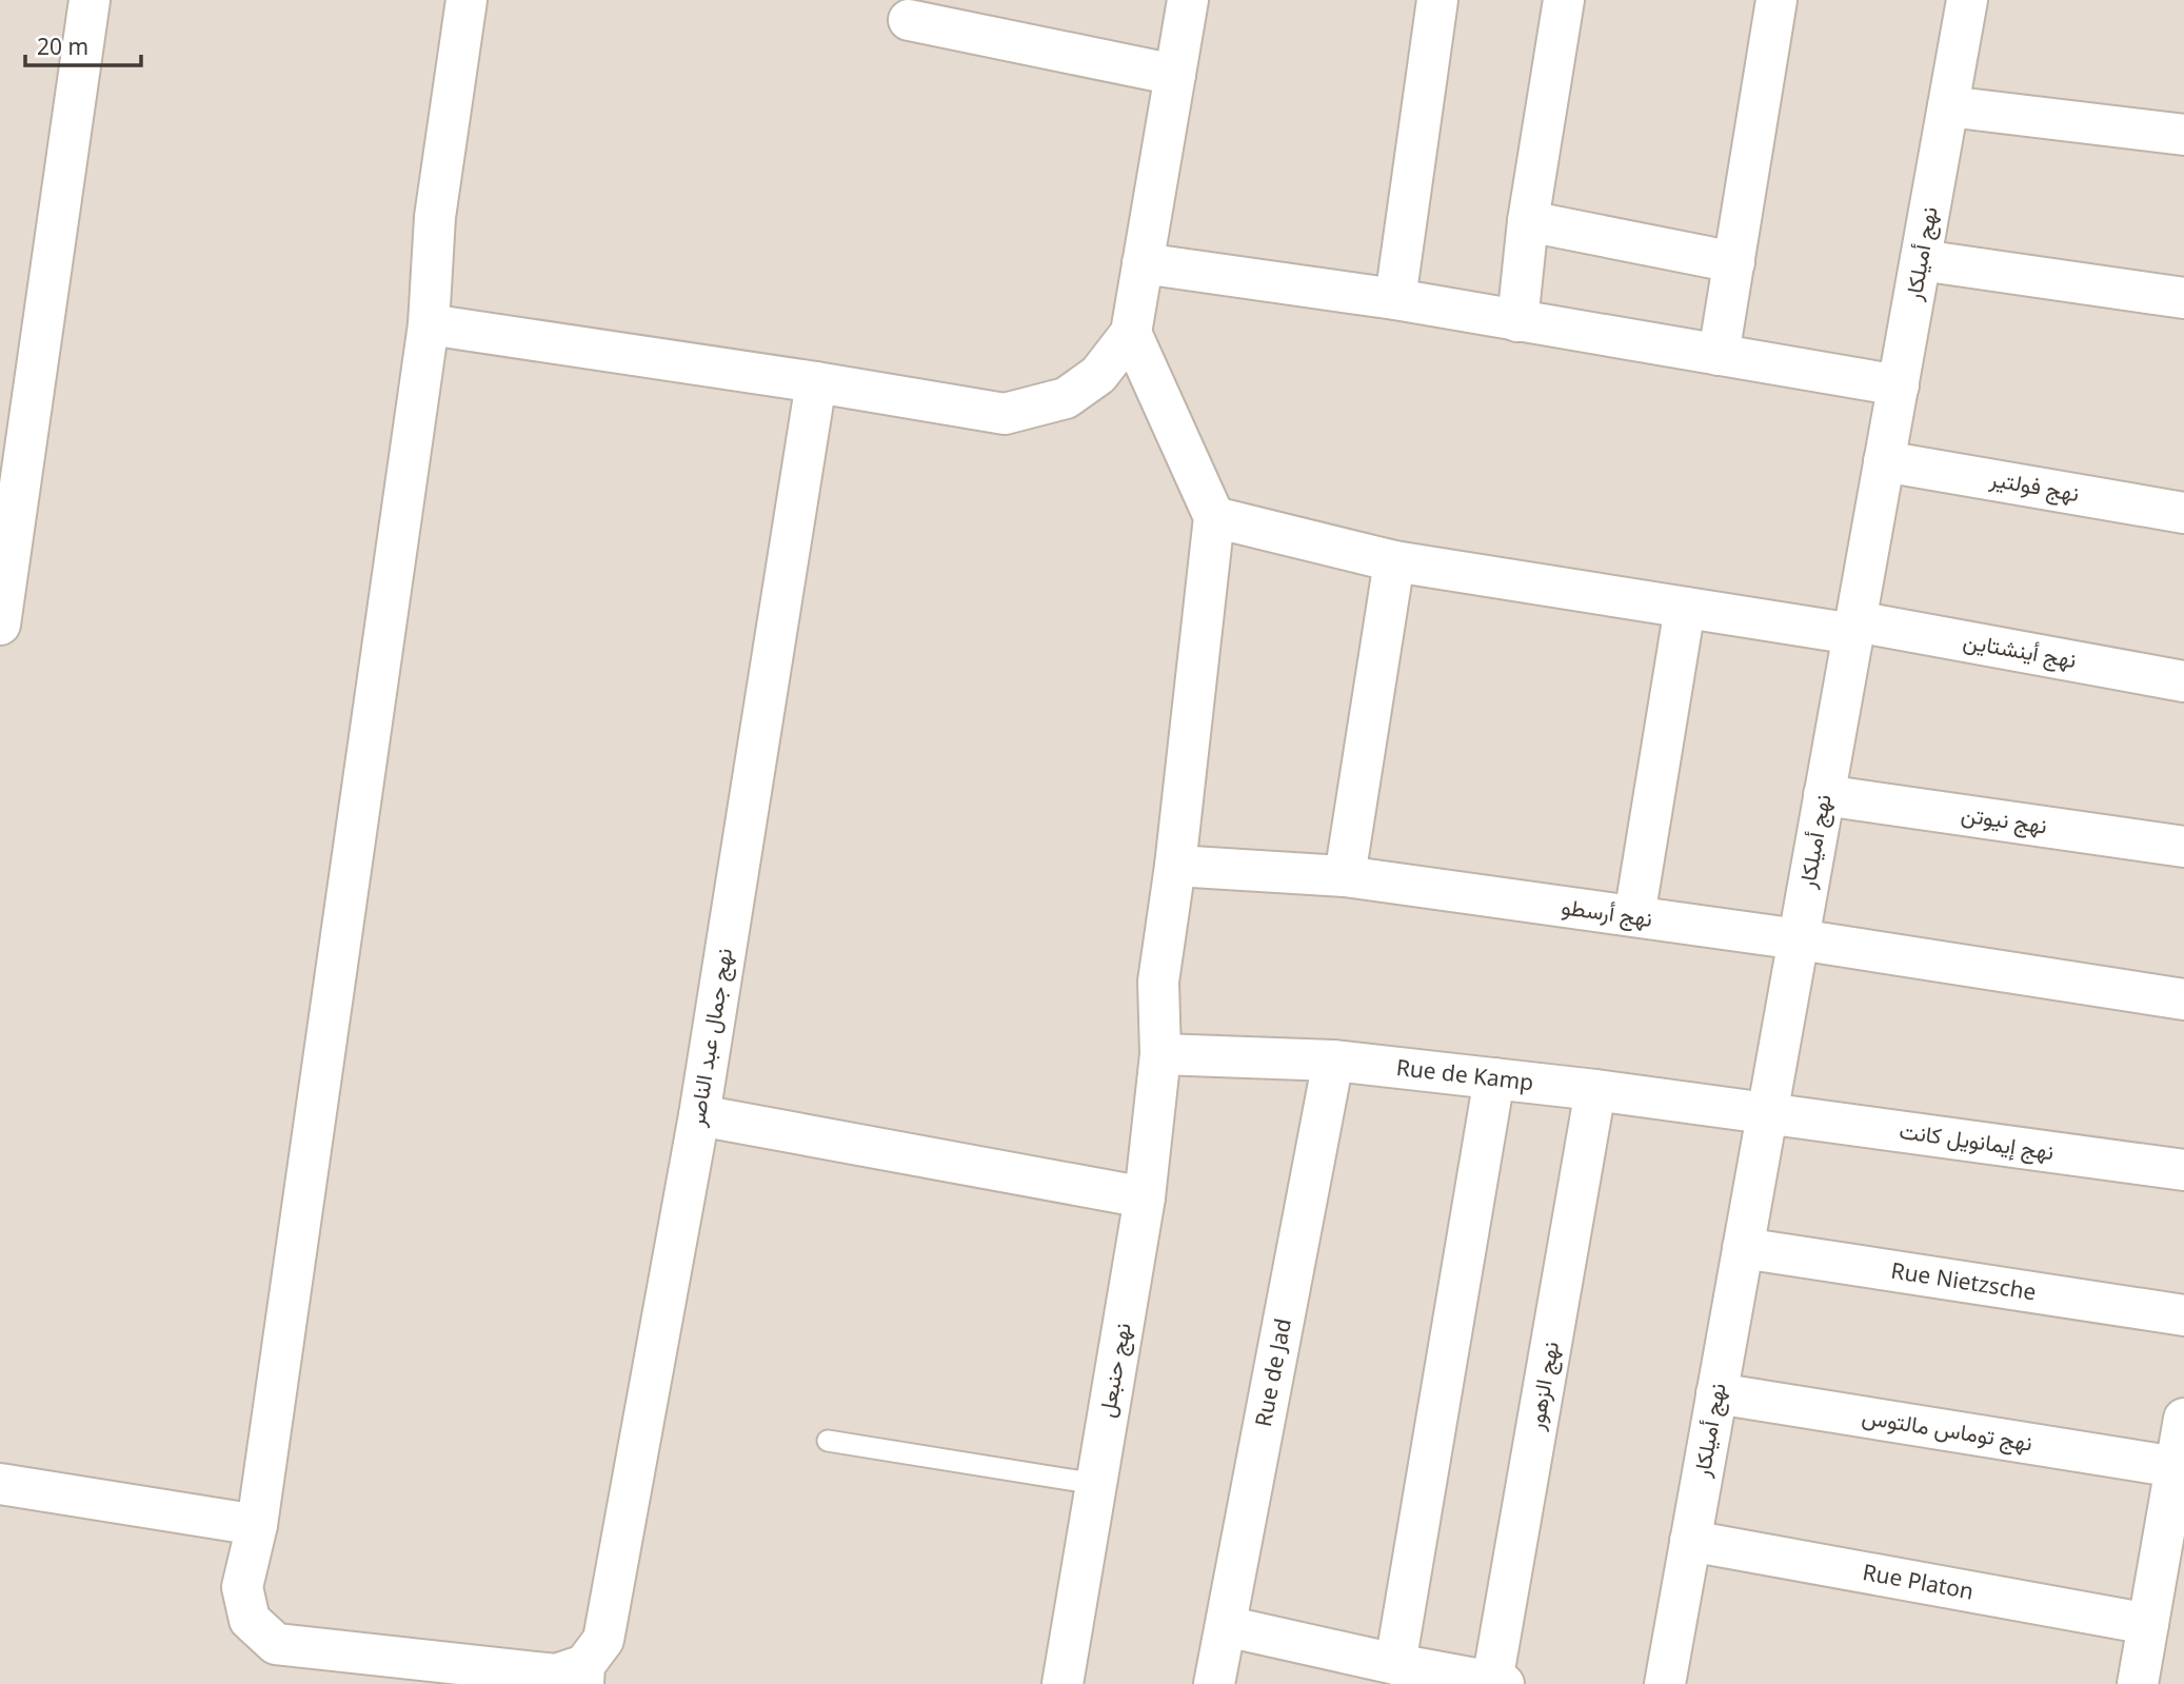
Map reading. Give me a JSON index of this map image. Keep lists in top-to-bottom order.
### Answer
{
  "streets": {
    "street": [
      "نهج أميلكار",
      "نهج فولتير",
      "نهج أينشتاين",
      "نهج نيوتن",
      "نهج أرسطو",
      "نهج جمال عبد الناصر",
      "Rue de Kamp",
      "نهج إيمانويل كانت",
      "Rue Nietzsche",
      "نهج حنبعل",
      "Rue de Jad",
      "نهج الزهور",
      "نهج توماس مالتوس",
      "Rue Platon"
    ]
  },
  "crossings": [
    ["نهج أميلكار", "نهج فولتير"],
    ["نهج أميلكار", "نهج أينشتاين"],
    ["نهج أميلكار", "نهج نيوتن"],
    ["نهج أميلكار", "نهج أرسطو"],
    ["نهج أميلكار", "Rue de Kamp"],
    ["نهج أميلكار", "نهج إيمانويل كانت"],
    ["نهج أميلكار", "Rue Nietzsche"],
    ["نهج أميلكار", "نهج توماس مالتوس"],
    ["نهج أميلكار", "Rue Platon"],
    ["نهج أينشتاين", "نهج حنبعل"],
    ["نهج أرسطو", "نهج حنبعل"],
    ["Rue de Kamp", "نهج إيمانويل كانت"],
    ["Rue de Kamp", "نهج حنبعل"],
    ["Rue de Kamp", "Rue de Jad"],
    ["Rue de Kamp", "نهج الزهور"]
  ],
  "scale_bar": "20 m"
}
